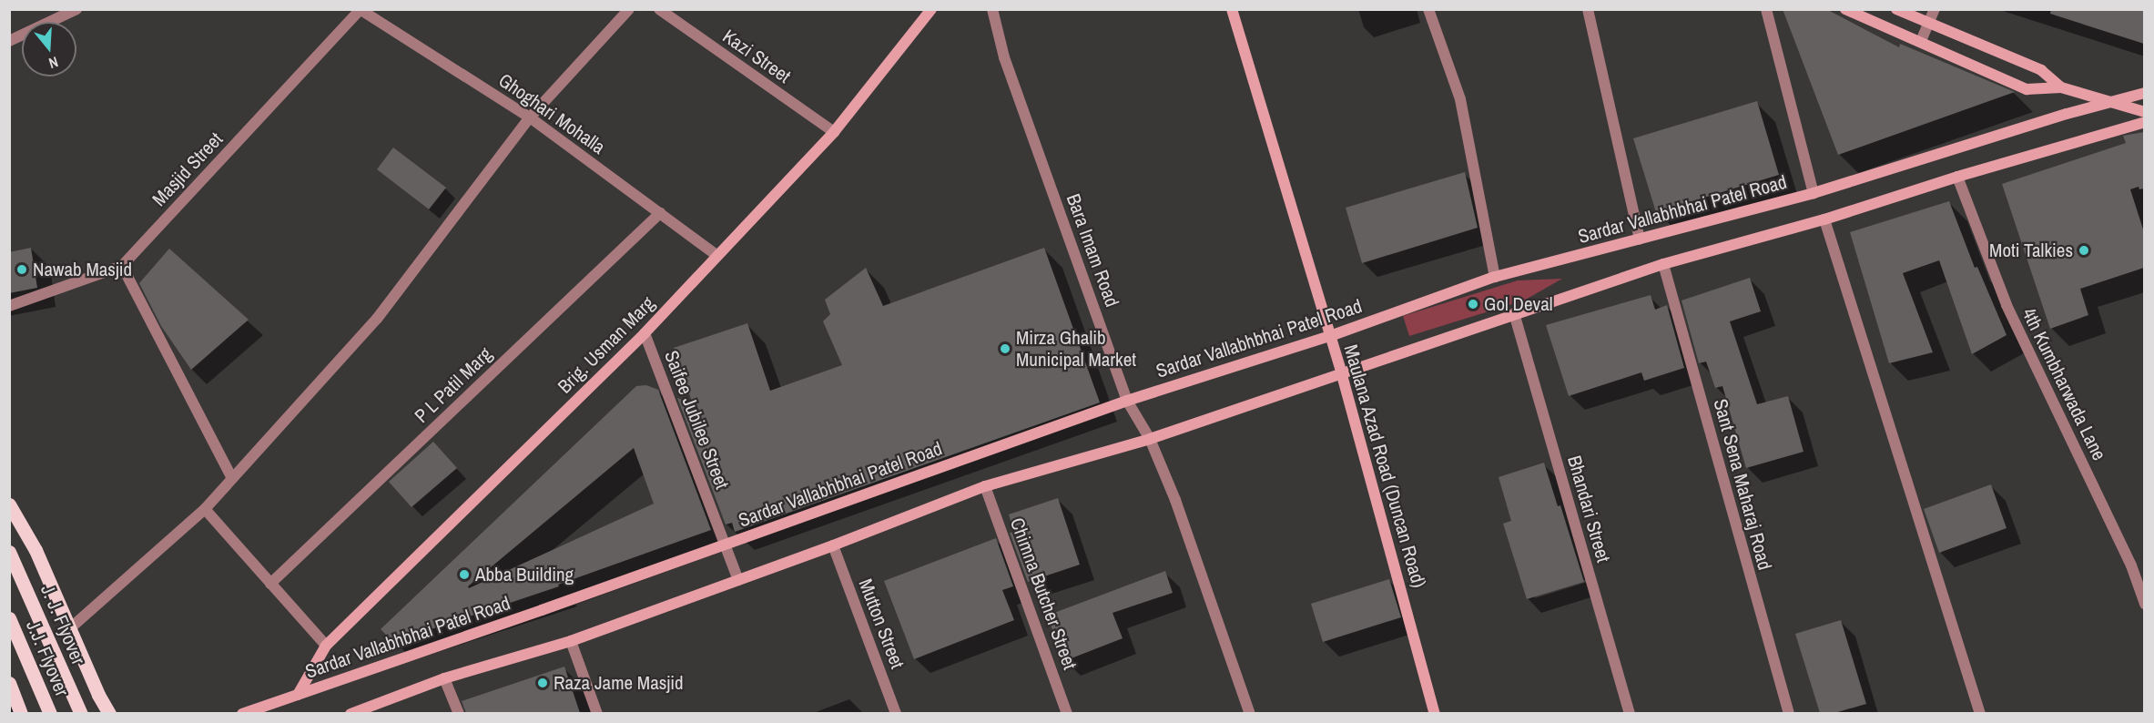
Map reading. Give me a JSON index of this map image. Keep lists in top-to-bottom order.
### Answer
{
  "streets": {
    "main road": [
      "Sardar Vallabhbhai Patel Road",
      "Brig. Usman Marg",
      "Maulana Azad Road (Duncan Road)",
      "J. J. Flyover",
      "J.J. Flyover"
    ],
    "street": [
      "Kazi Street",
      "Ghoghari Mohalla",
      "Masjid Street",
      "Bara Imam Road",
      "4th Kumbharwada Lane",
      "P L Patil Marg",
      "Saifee Jubilee Street",
      "Sant Sena Maharaj Road",
      "Bhandari Street",
      "Chimna Butcher Street",
      "Mutton Street"
    ]
  },
  "crossings": [
    ["Kazi Street", "Brig. Usman Marg"],
    ["Ghoghari Mohalla", "Masjid Street"],
    ["Ghoghari Mohalla", "Brig. Usman Marg"],
    ["Ghoghari Mohalla", "P L Patil Marg"],
    ["Sardar Vallabhbhai Patel Road", "Bara Imam Road"],
    ["Sardar Vallabhbhai Patel Road", "Brig. Usman Marg"],
    ["Sardar Vallabhbhai Patel Road", "Saifee Jubilee Street"],
    ["Sardar Vallabhbhai Patel Road", "Maulana Azad Road (Duncan Road)"],
    ["Brig. Usman Marg", "Saifee Jubilee Street"]
  ],
  "places": [
    "Moti Talkies",
    "Nawab Masjid",
    "Gol Deval",
    "Mirza Ghalib Municipal Market",
    "Abba Building",
    "Raza Jame Masjid"
  ],
  "north": "bottom"
}
